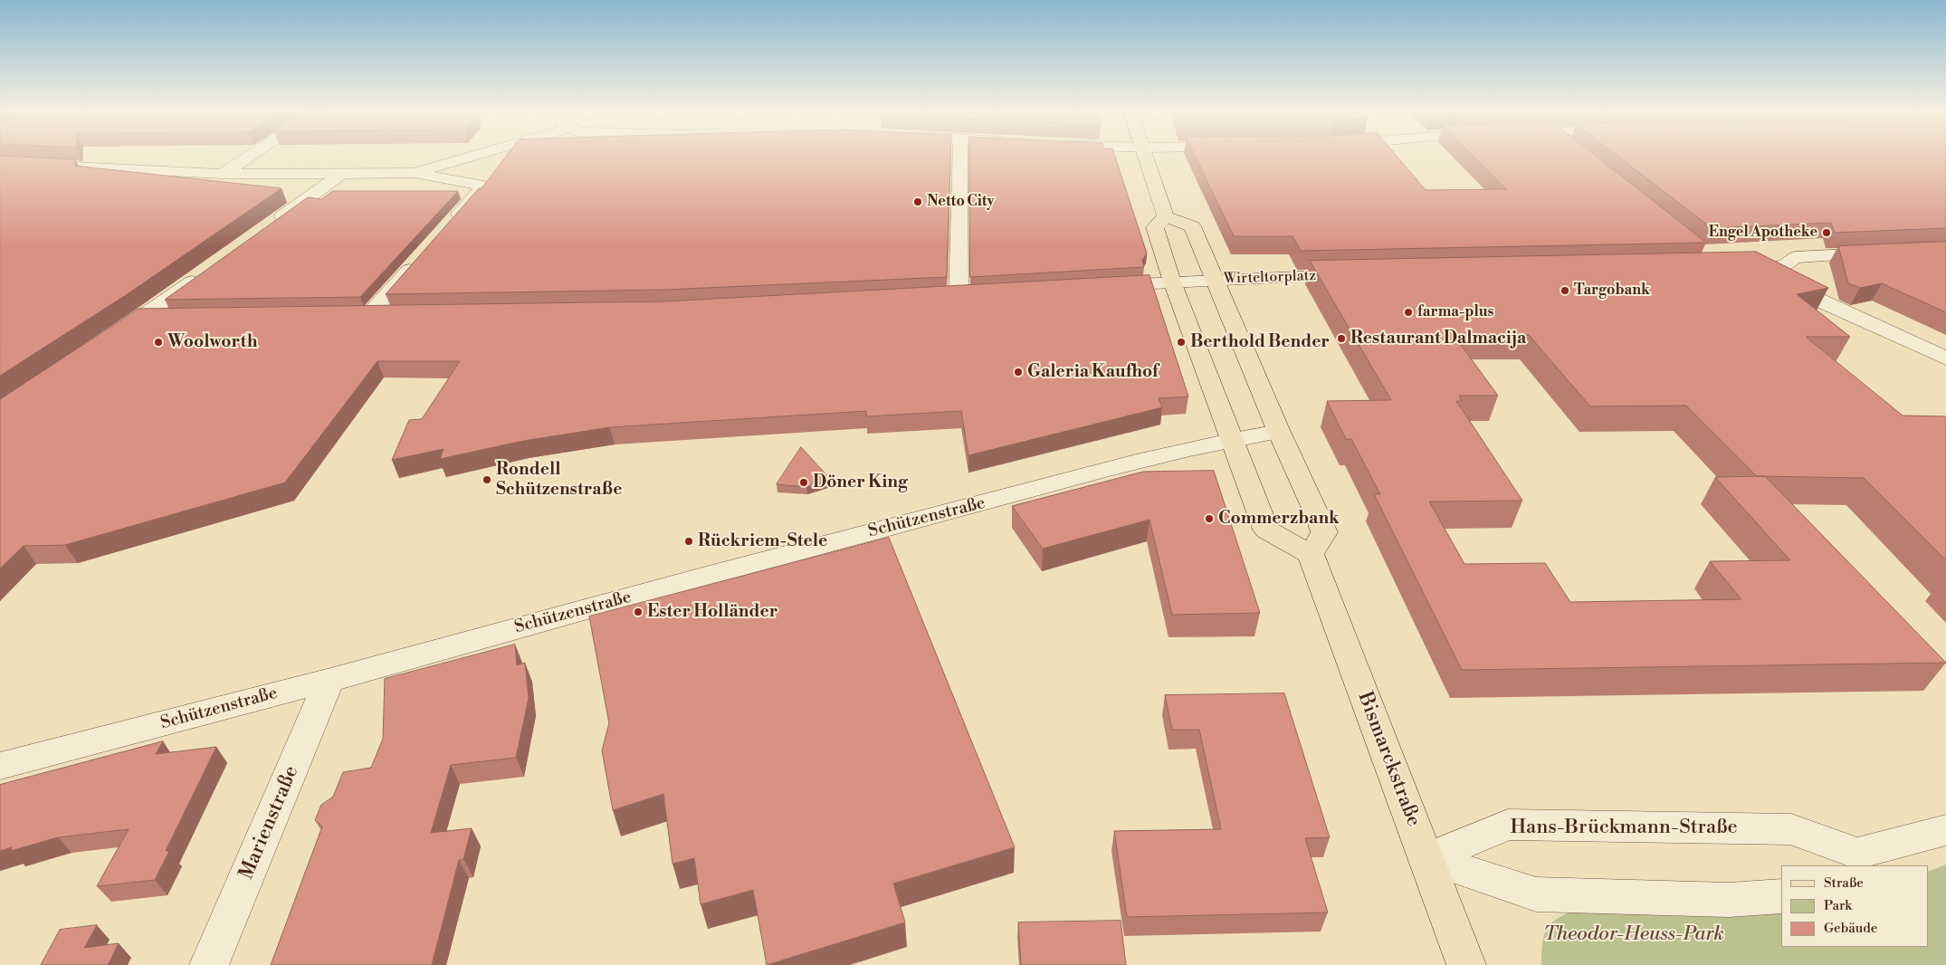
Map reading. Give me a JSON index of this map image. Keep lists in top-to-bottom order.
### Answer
{
  "streets": {
    "main road": ["Wirteltorplatz", "Bismarckstraße"],
    "street": ["Schützenstraße", "Marienstraße", "Hans-Brückmann-Straße"]
  },
  "crossings": [
    ["Wirteltorplatz", "Schützenstraße"],
    ["Schützenstraße", "Marienstraße"],
    ["Bismarckstraße", "Hans-Brückmann-Straße"]
  ],
  "parks": ["Theodor-Heuss-Park"],
  "places": [
    "Netto City",
    "Engel Apotheke",
    "Targobank",
    "farma-plus",
    "Restaurant Dalmacija",
    "Woolworth",
    "Berthold Bender",
    "Galeria Kaufhof",
    "Rondell Schützenstraße",
    "Döner King",
    "Commerzbank",
    "Rückriem-Stele",
    "Ester Holländer"
  ],
  "legend": ["Straße", "Park", "Gebäude"]
}
